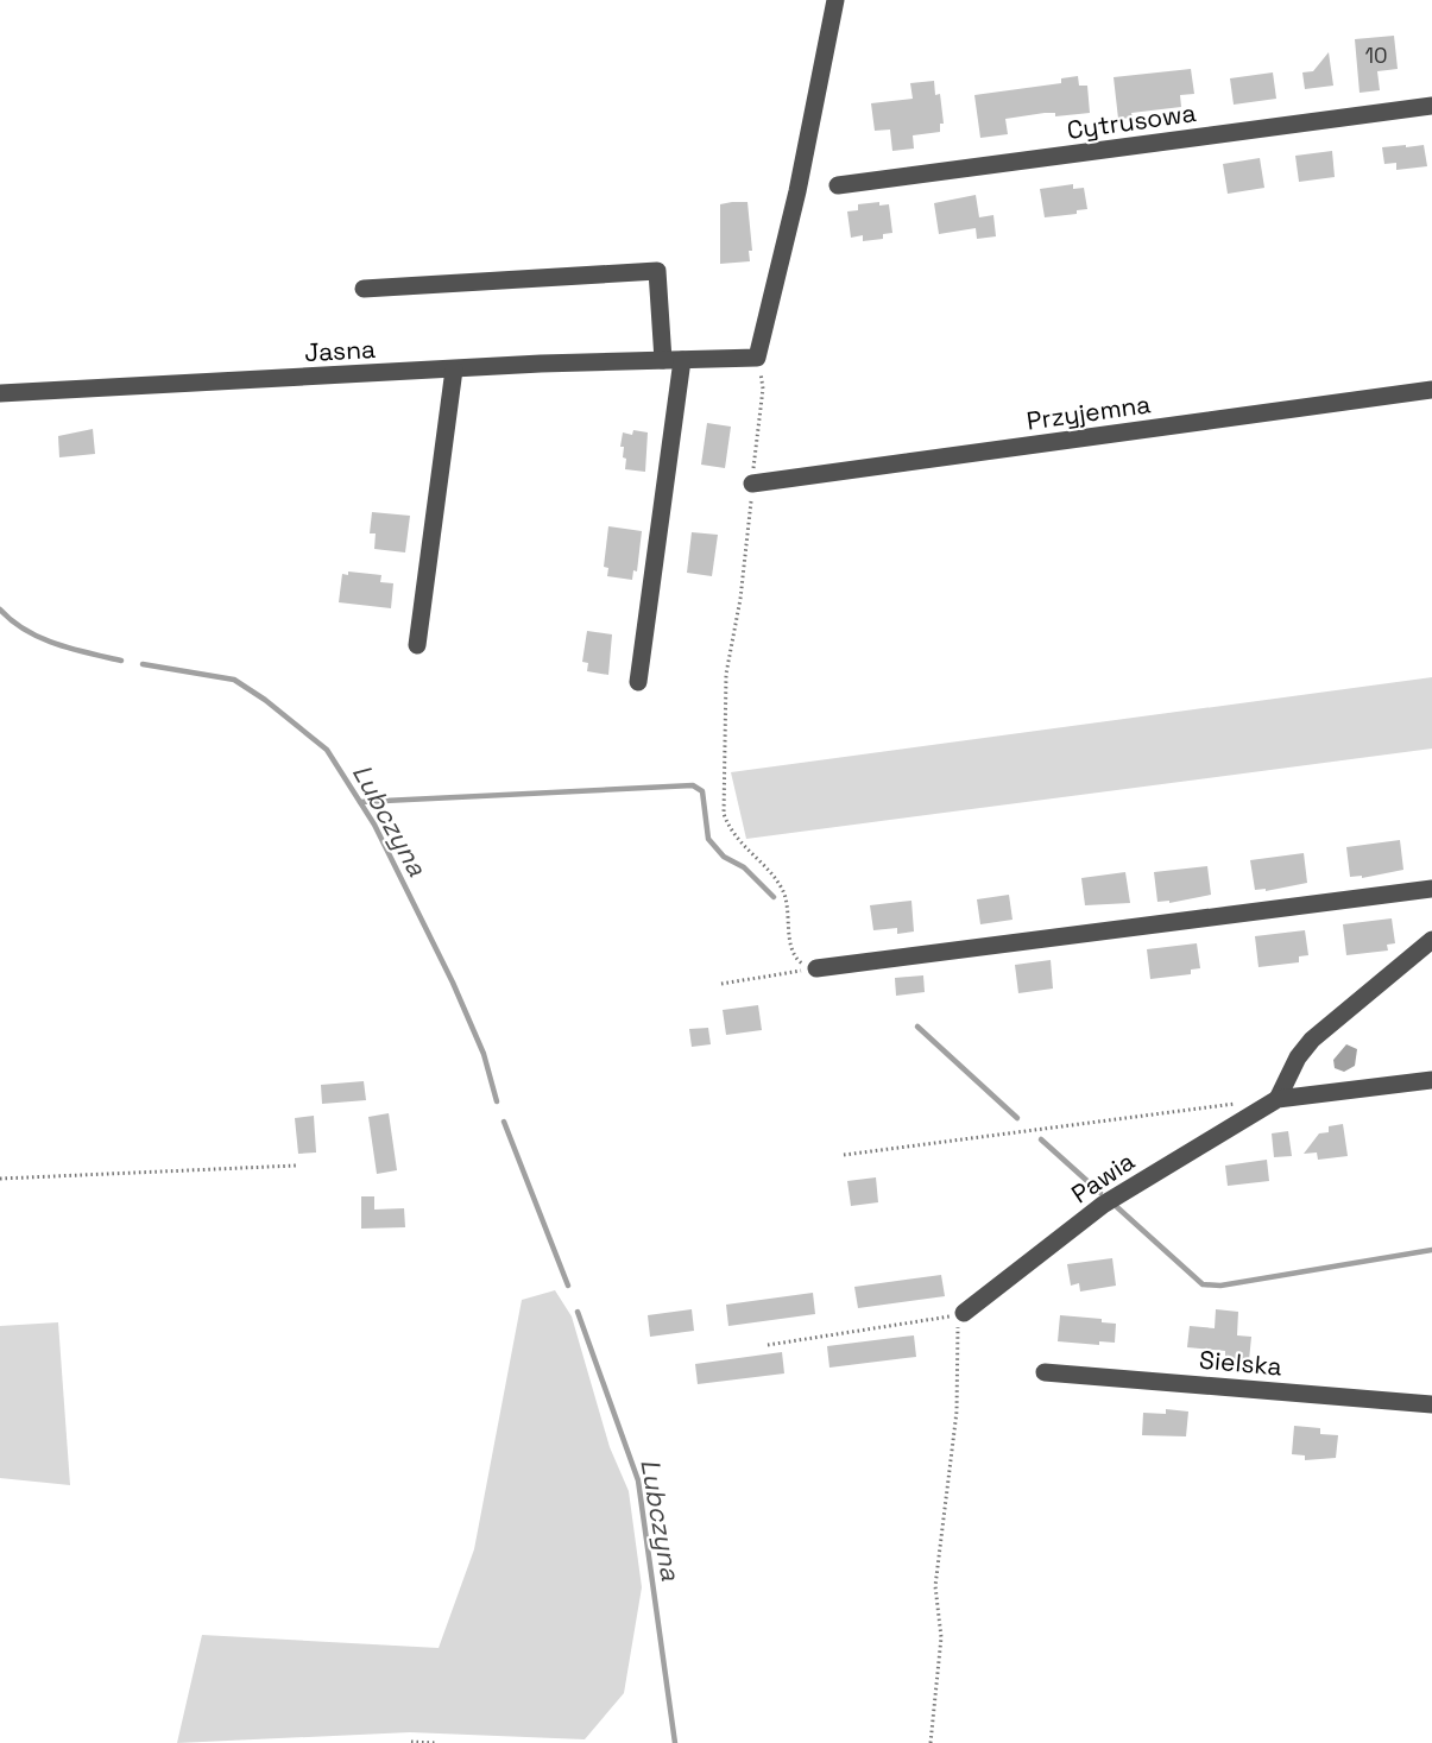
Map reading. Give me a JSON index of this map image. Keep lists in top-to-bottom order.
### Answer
{
  "streets": {
    "street": [
      "Cytrusowa",
      "Jasna",
      "Przyjemna",
      "Pawia",
      "Sielska"
    ]
  },
  "water": ["Lubczyna"],
  "house_numbers": ["10"]
}
